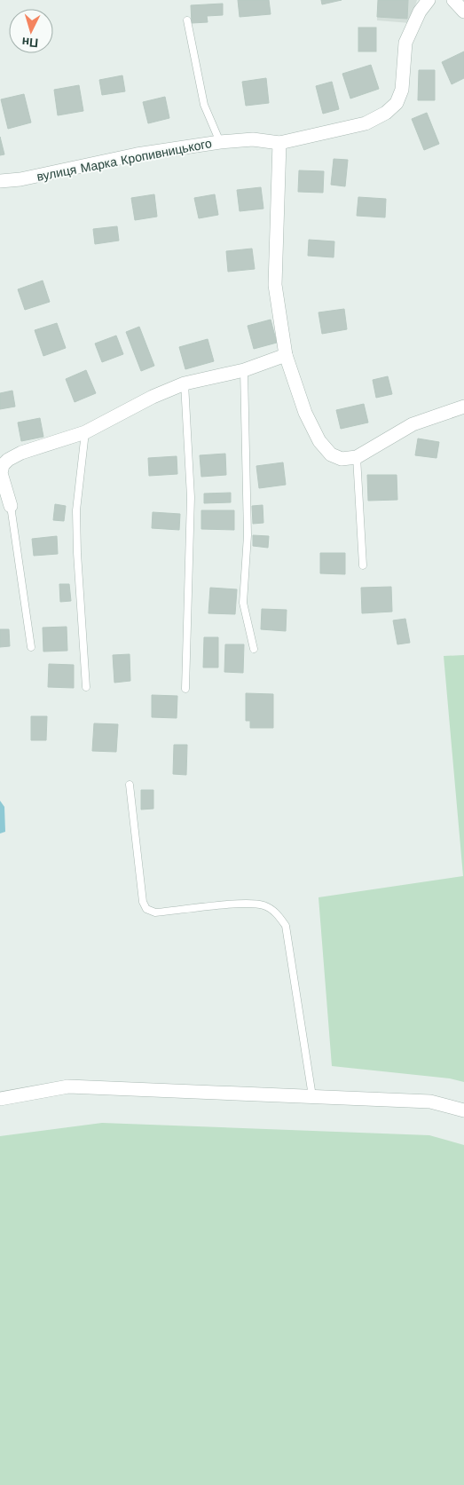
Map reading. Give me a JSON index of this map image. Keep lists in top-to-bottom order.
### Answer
{
  "streets": {
    "street": ["вулиця Марка Кропивницького"]
  },
  "north": "bottom"
}
